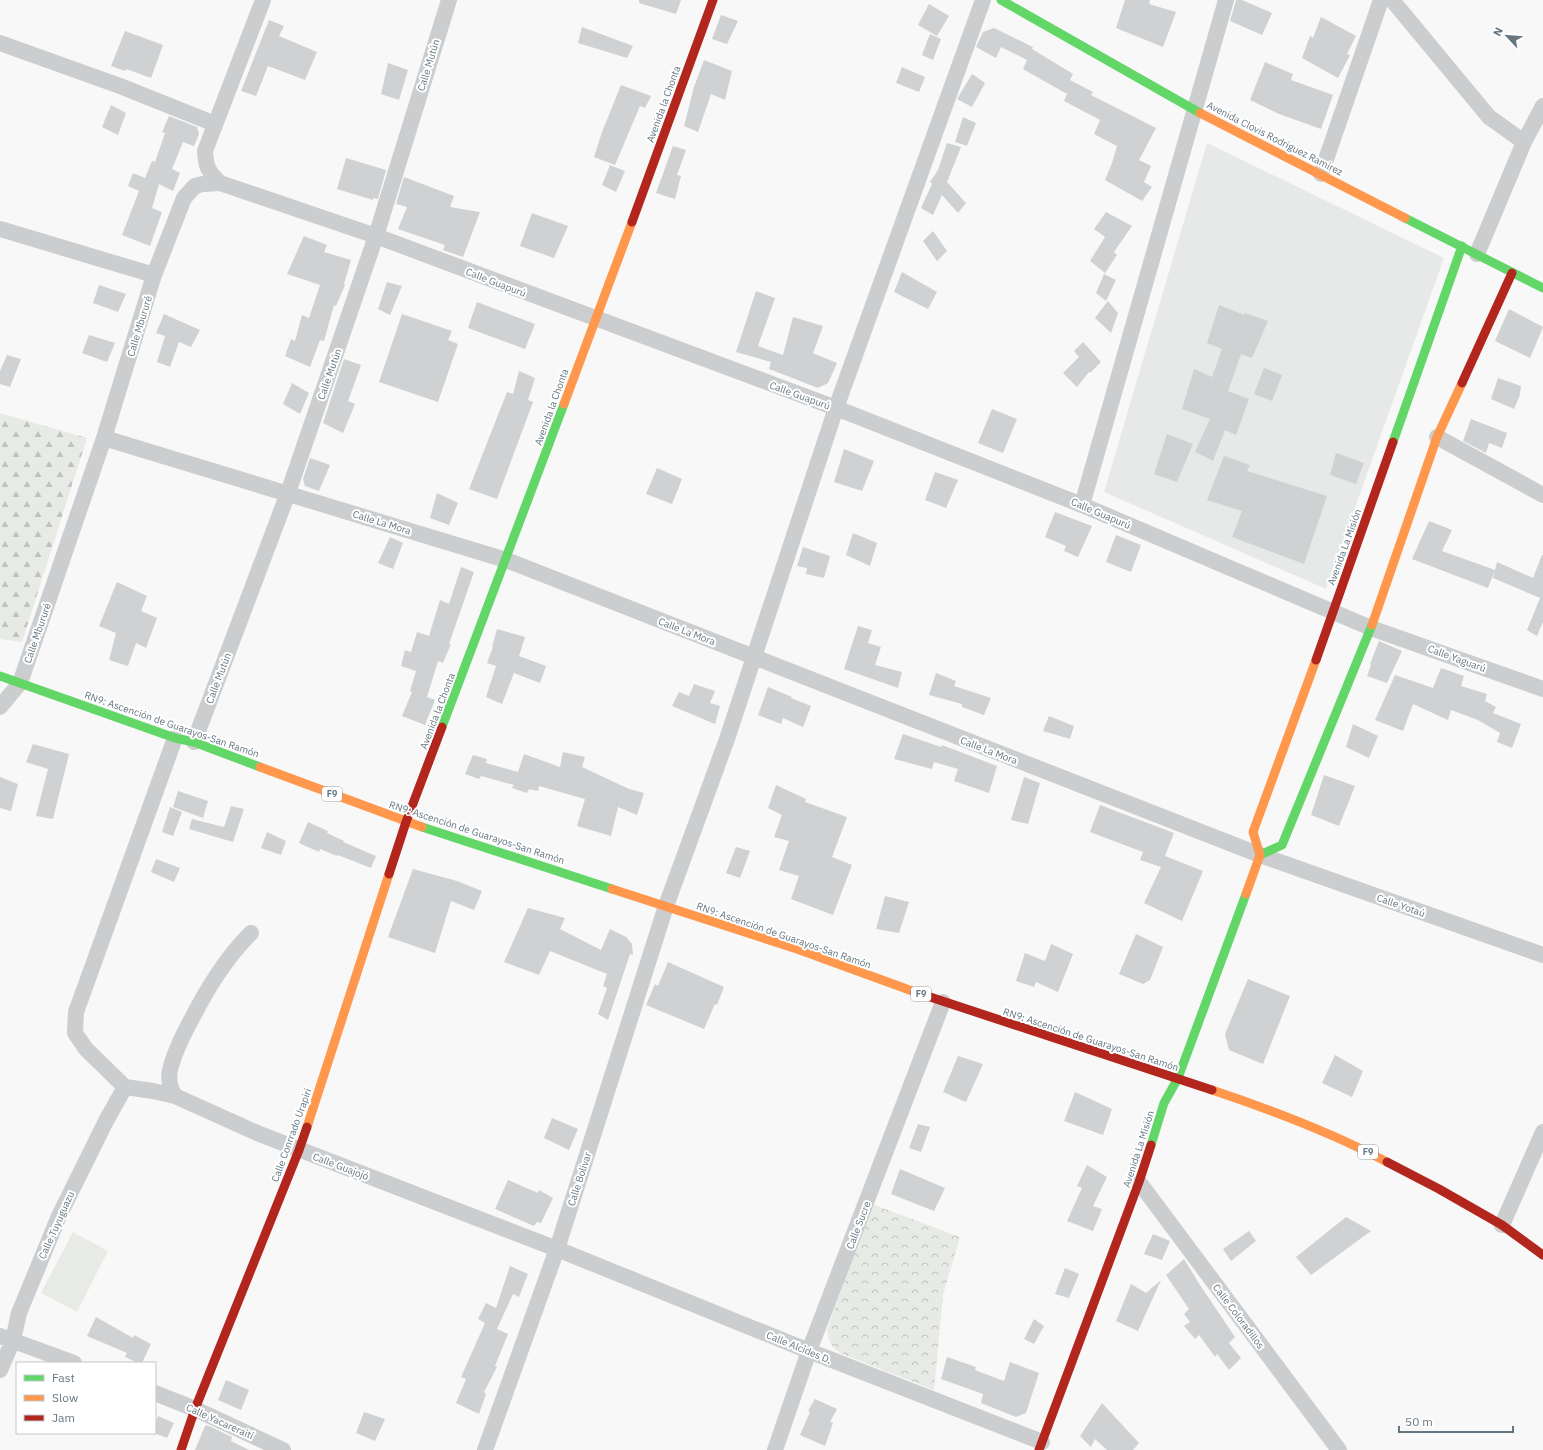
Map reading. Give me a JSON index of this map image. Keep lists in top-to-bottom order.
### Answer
{
  "streets": {
    "main road": [
      "Avenida la Chonta",
      "Avenida Clovis Rodriguez Ramirez",
      "Avenida La Misión",
      "RN9: Ascención de Guarayos-San Ramón",
      "F9",
      "Calle Conrrado Urapiri"
    ],
    "street": [
      "Calle Mutún",
      "Calle Guapurú",
      "Calle Mbururé",
      "Calle La Mora",
      "Calle Yaguarú",
      "Calle Yotaú",
      "Calle Guajojó",
      "Calle Bolivar",
      "Calle Tuyuguazu",
      "Calle Sucre",
      "Calle Coloradillos",
      "Calle Alcides D.",
      "Calle Yacareraití"
    ]
  },
  "crossings": [
    ["Calle Mutún", "Calle Guapurú"],
    ["Calle Mutún", "Calle La Mora"],
    ["Calle Mutún", "RN9: Ascención de Guarayos-San Ramón"],
    ["Avenida la Chonta", "Calle Guapurú"],
    ["Avenida la Chonta", "Calle La Mora"],
    ["Avenida la Chonta", "RN9: Ascención de Guarayos-San Ramón"],
    ["Avenida la Chonta", "Calle Conrrado Urapiri"],
    ["Avenida Clovis Rodriguez Ramirez", "Avenida La Misión"],
    ["Calle Guapurú", "Calle Mbururé"],
    ["Calle Guapurú", "Avenida La Misión"],
    ["Calle Guapurú", "Calle Yaguarú"],
    ["Calle Guapurú", "Calle Bolivar"],
    ["Calle Mbururé", "Calle La Mora"],
    ["Calle Mbururé", "RN9: Ascención de Guarayos-San Ramón"],
    ["Calle La Mora", "Avenida La Misión"],
    ["Calle La Mora", "Calle Yotaú"],
    ["Calle La Mora", "Calle Bolivar"],
    ["Avenida La Misión", "RN9: Ascención de Guarayos-San Ramón"],
    ["Avenida La Misión", "Calle Yotaú"],
    ["Avenida La Misión", "Calle Coloradillos"],
    ["Avenida La Misión", "Calle Alcides D."],
    ["RN9: Ascención de Guarayos-San Ramón", "Calle Conrrado Urapiri"],
    ["RN9: Ascención de Guarayos-San Ramón", "Calle Bolivar"],
    ["RN9: Ascención de Guarayos-San Ramón", "Calle Sucre"],
    ["Calle Conrrado Urapiri", "Calle Guajojó"],
    ["Calle Conrrado Urapiri", "Calle Yacareraití"],
    ["Calle Guajojó", "Calle Bolivar"],
    ["Calle Guajojó", "Calle Tuyuguazu"],
    ["Calle Guajojó", "Calle Alcides D."],
    ["Calle Bolivar", "Calle Alcides D."],
    ["Calle Sucre", "Calle Alcides D."]
  ],
  "legend": ["Fast", "Slow", "Jam"],
  "scale_bar": "50 m",
  "north": "top left"
}
